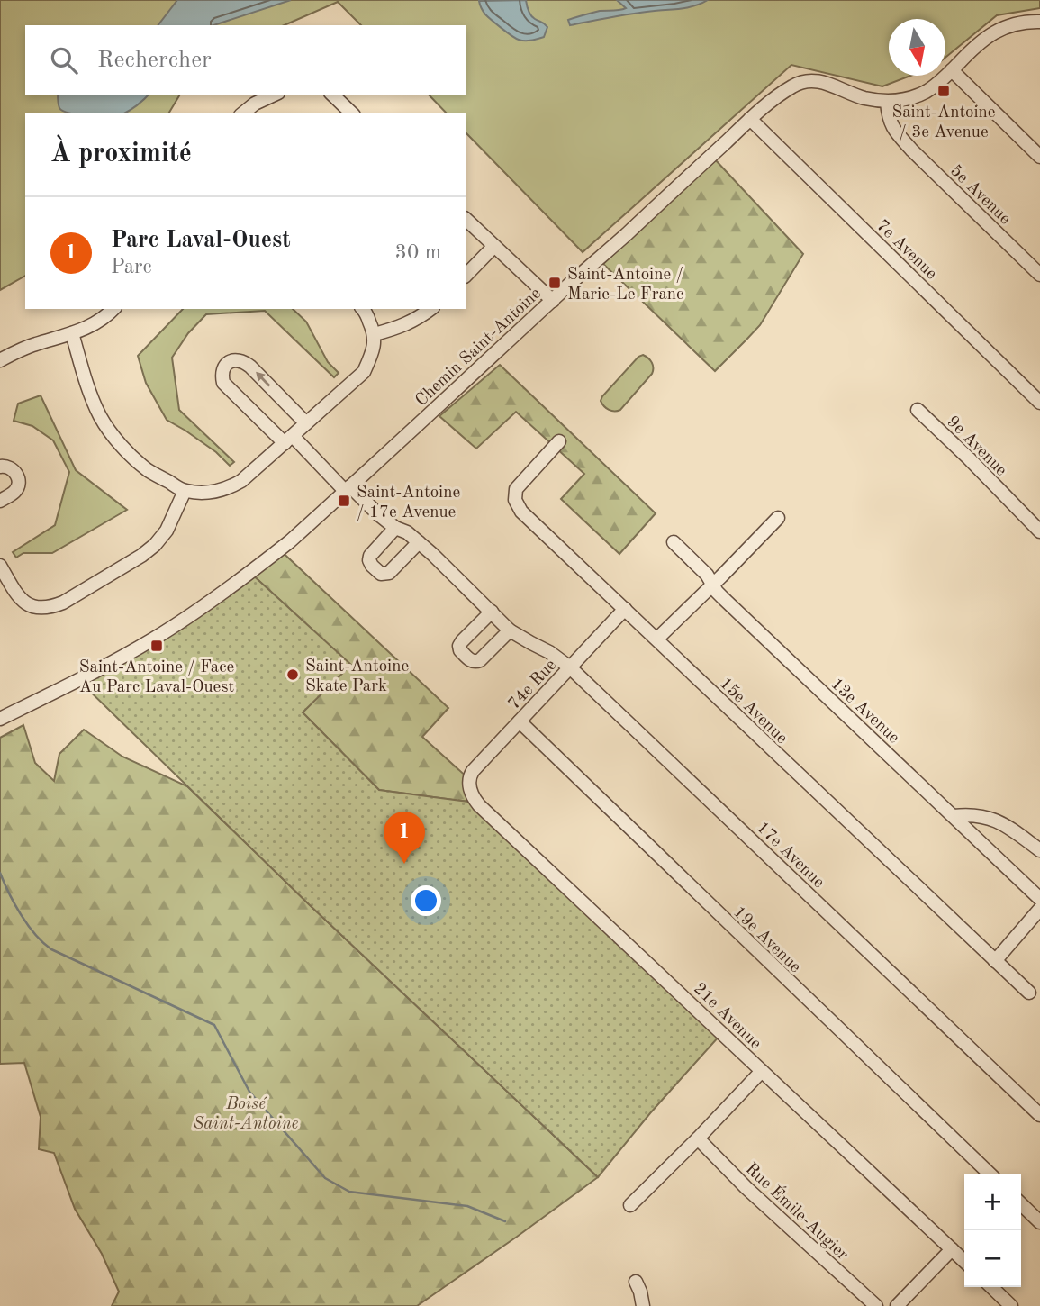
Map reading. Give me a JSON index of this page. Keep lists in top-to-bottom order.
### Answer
{
  "streets": {
    "street": [
      "5e Avenue",
      "7e Avenue",
      "Chemin Saint-Antoine",
      "9e Avenue",
      "74e Rue",
      "15e Avenue",
      "13e Avenue",
      "17e Avenue",
      "19e Avenue",
      "21e Avenue",
      "Rue Émile-Augier"
    ]
  },
  "crossings": [
    ["5e Avenue", "Chemin Saint-Antoine"],
    ["7e Avenue", "Chemin Saint-Antoine"],
    ["Chemin Saint-Antoine", "17e Avenue"],
    ["74e Rue", "15e Avenue"],
    ["74e Rue", "17e Avenue"],
    ["74e Rue", "19e Avenue"],
    ["74e Rue", "21e Avenue"]
  ],
  "parks": ["Boisé Saint-Antoine"],
  "places": {
    "transit": [
      "Saint-Antoine / 3e Avenue",
      "Saint-Antoine / Marie-Le Franc",
      "Saint-Antoine / 17e Avenue",
      "Saint-Antoine / Face Au Parc Laval-Ouest"
    ],
    "other": ["Saint-Antoine Skate Park"]
  },
  "north": "bottom",
  "page": {
    "search": "Rechercher",
    "heading": "À proximité",
    "list": [
      {
        "mark": "1",
        "name": "Parc Laval-Ouest",
        "note": "Parc",
        "value": "30 m"
      }
    ],
    "pins": "1",
    "map_buttons": ["+", "−"]
  }
}
